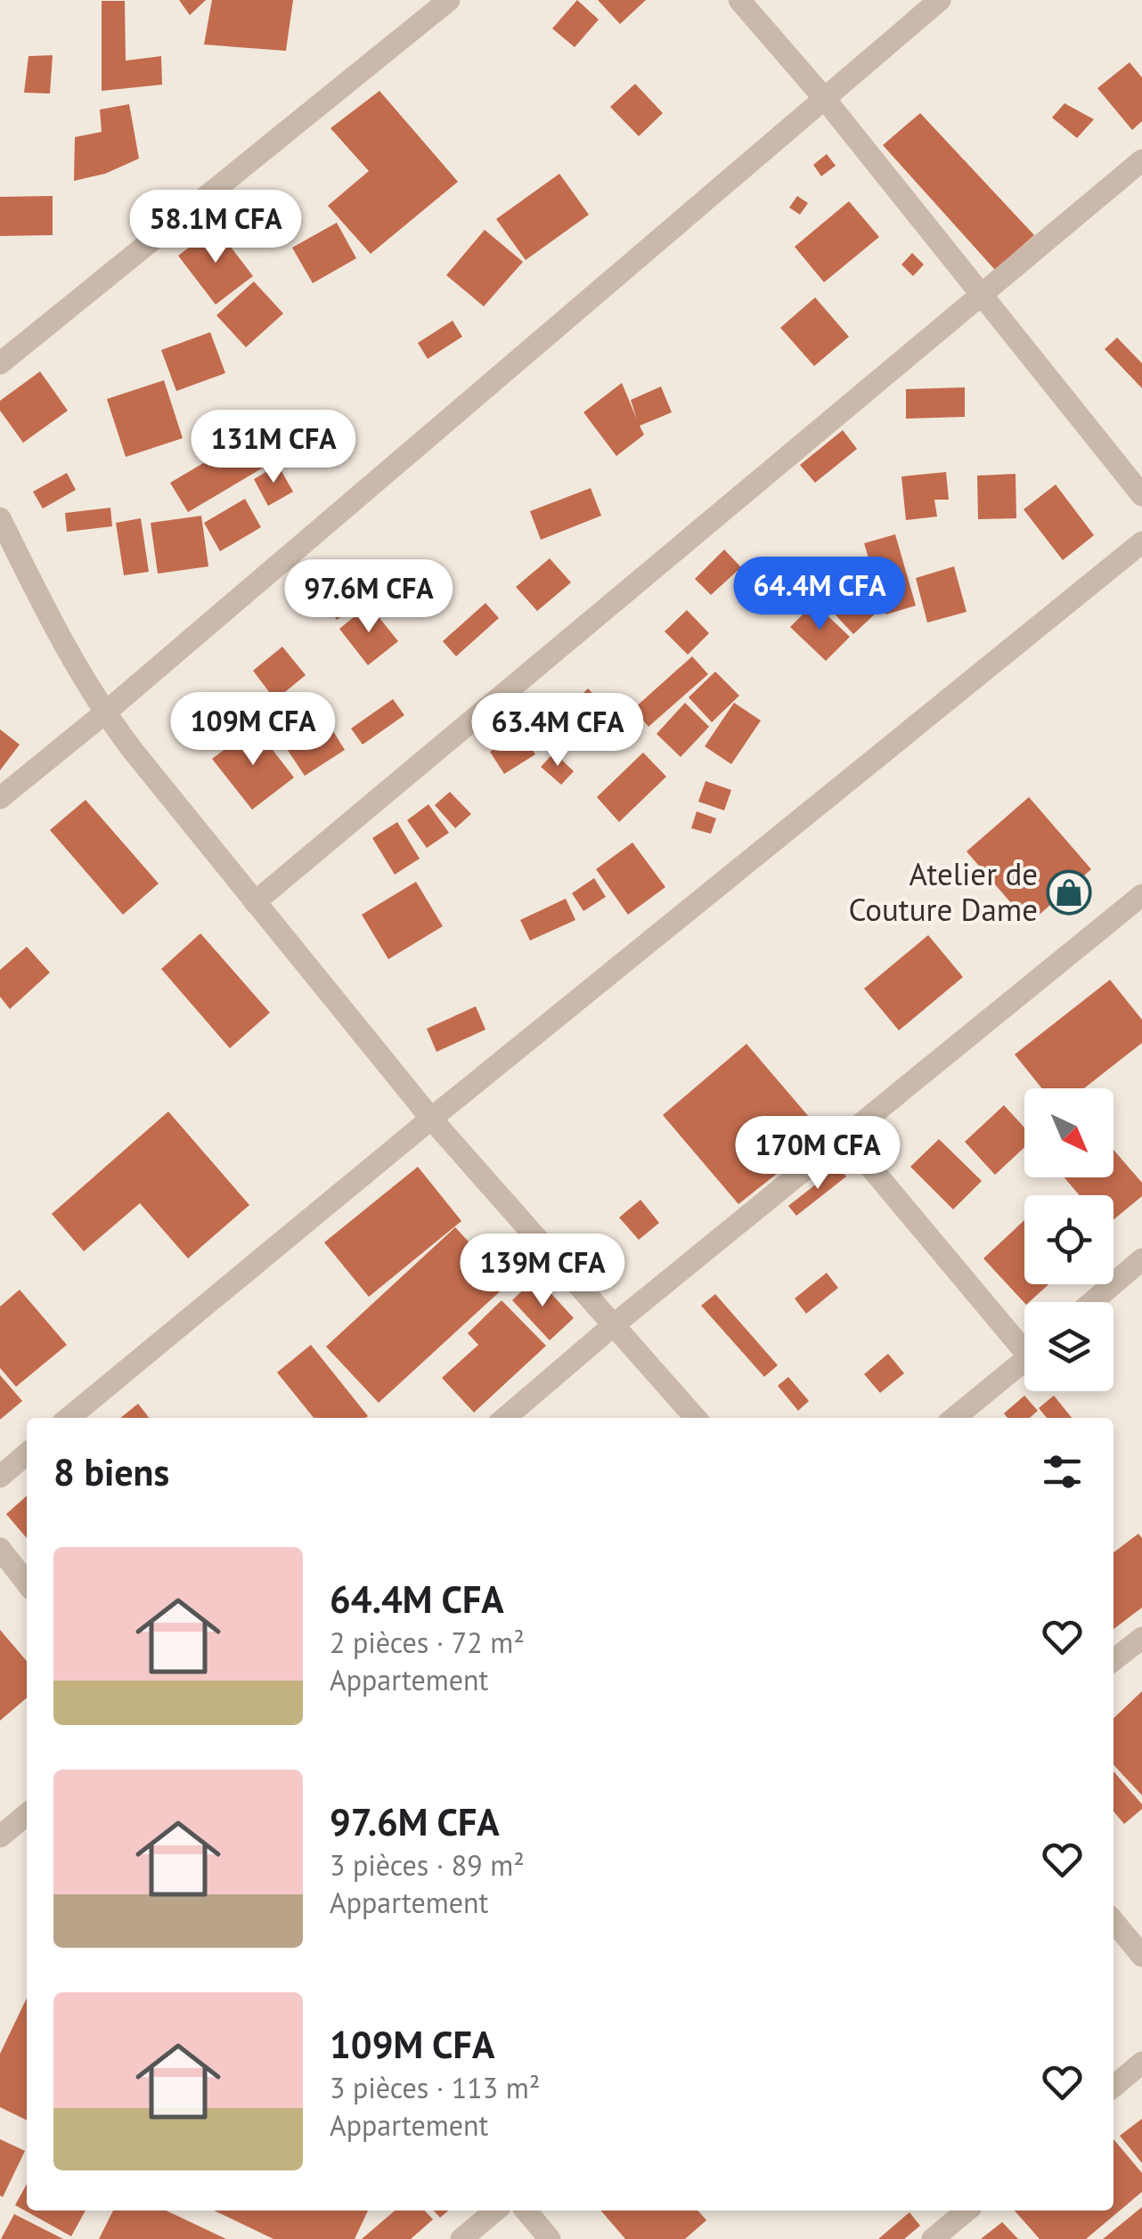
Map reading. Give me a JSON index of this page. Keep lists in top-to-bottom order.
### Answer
{
  "places": {
    "shop": ["Atelier de Couture Dame"]
  },
  "north": "bottom right",
  "page": {
    "price": [
      "58.1M CFA",
      "131M CFA",
      "64.4M CFA",
      "97.6M CFA",
      "109M CFA",
      "63.4M CFA",
      "170M CFA",
      "139M CFA"
    ],
    "heading": "8 biens",
    "list": [
      {
        "name": "64.4M CFA",
        "note": "2 pièces · 72 m² · Appartement"
      },
      {
        "name": "97.6M CFA",
        "note": "3 pièces · 89 m² · Appartement"
      },
      {
        "name": "109M CFA",
        "note": "3 pièces · 113 m² · Appartement"
      }
    ]
  }
}
